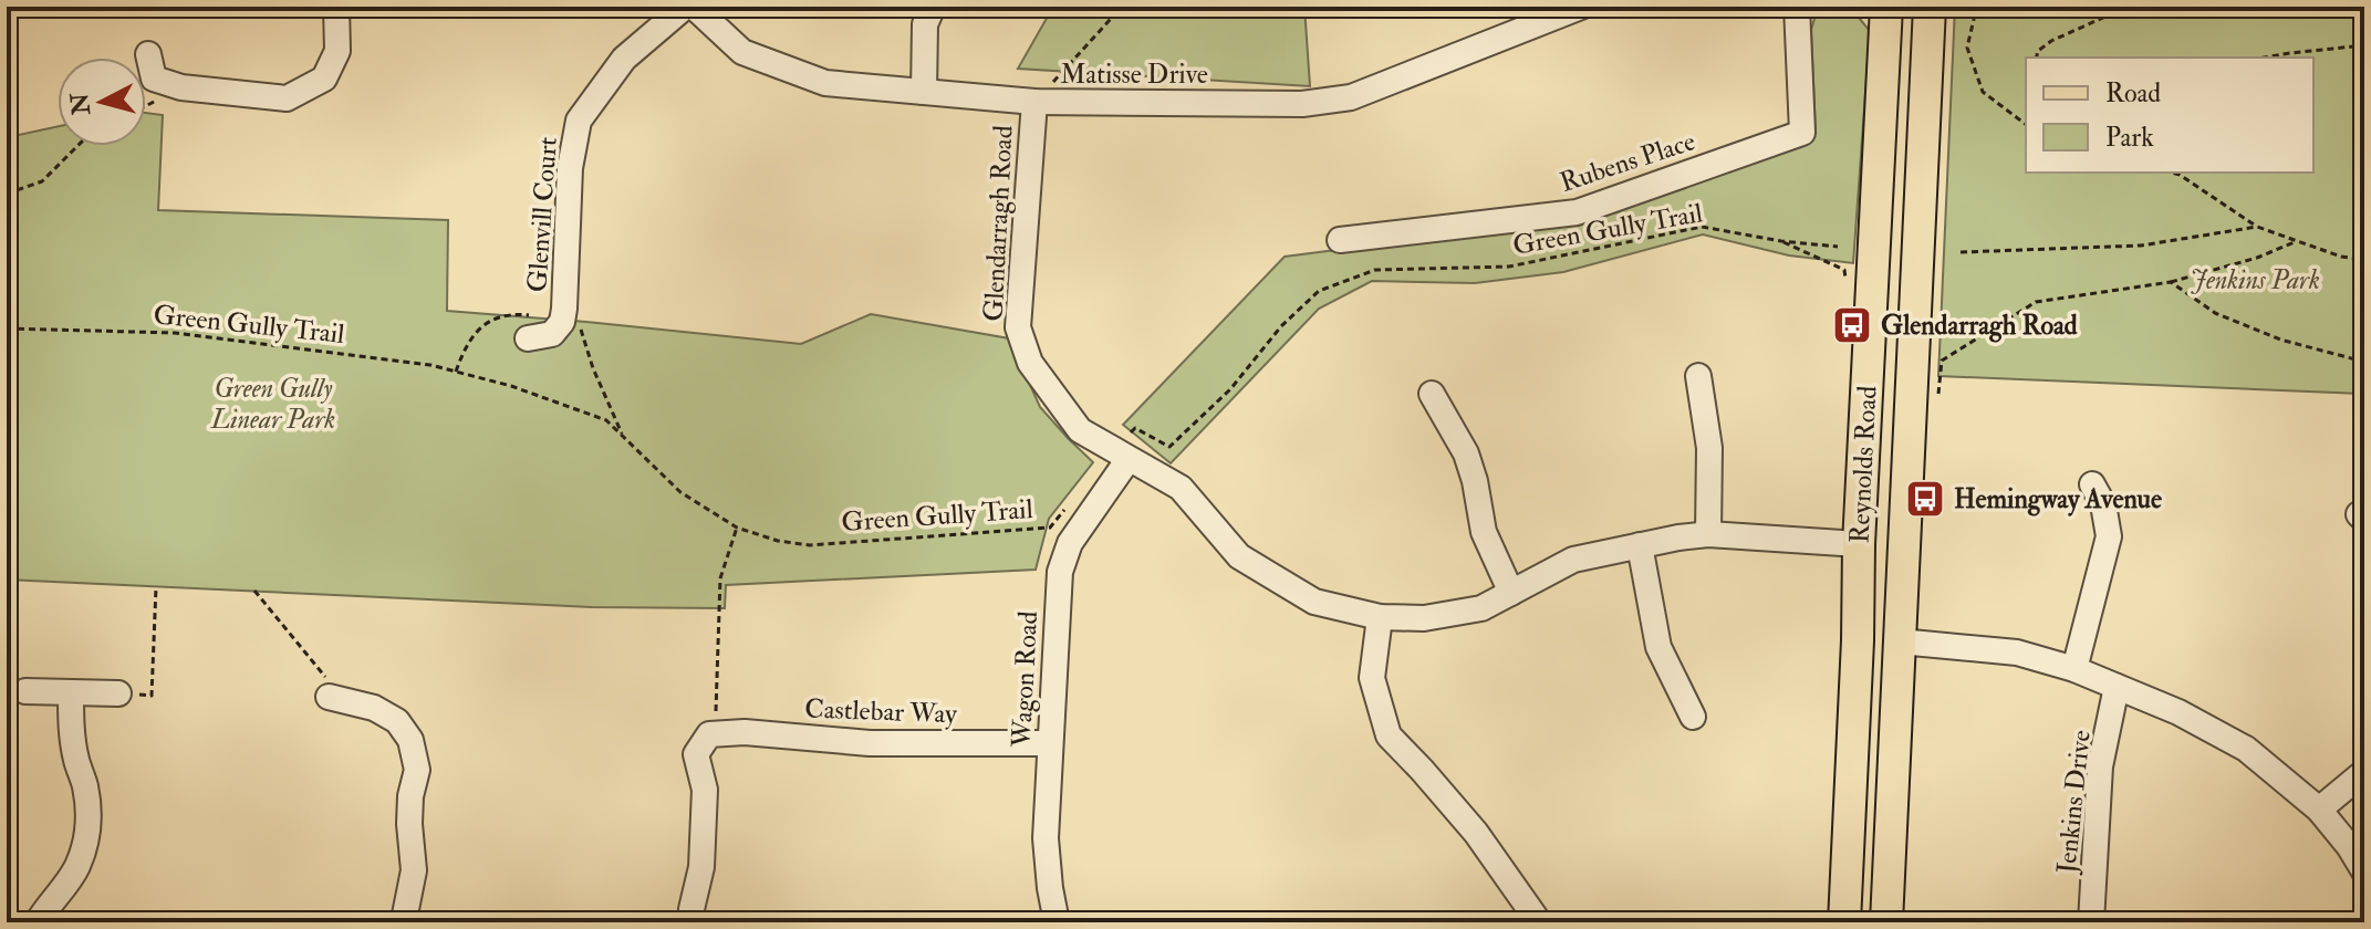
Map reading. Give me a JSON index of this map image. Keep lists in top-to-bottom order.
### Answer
{
  "streets": {
    "main road": ["Reynolds Road"],
    "street": [
      "Matisse Drive",
      "Rubens Place",
      "Glenvill Court",
      "Glendarragh Road",
      "Wagon Road",
      "Castlebar Way",
      "Jenkins Drive"
    ],
    "path": ["Green Gully Trail"]
  },
  "crossings": [
    ["Matisse Drive", "Glendarragh Road"],
    ["Glendarragh Road", "Green Gully Trail"],
    ["Glendarragh Road", "Reynolds Road"],
    ["Glendarragh Road", "Wagon Road"],
    ["Green Gully Trail", "Wagon Road"],
    ["Wagon Road", "Castlebar Way"]
  ],
  "parks": ["Jenkins Park", "Green Gully Linear Park"],
  "places": {
    "bus stop": ["Glendarragh Road", "Hemingway Avenue"]
  },
  "legend": ["Road", "Park"],
  "north": "left"
}
